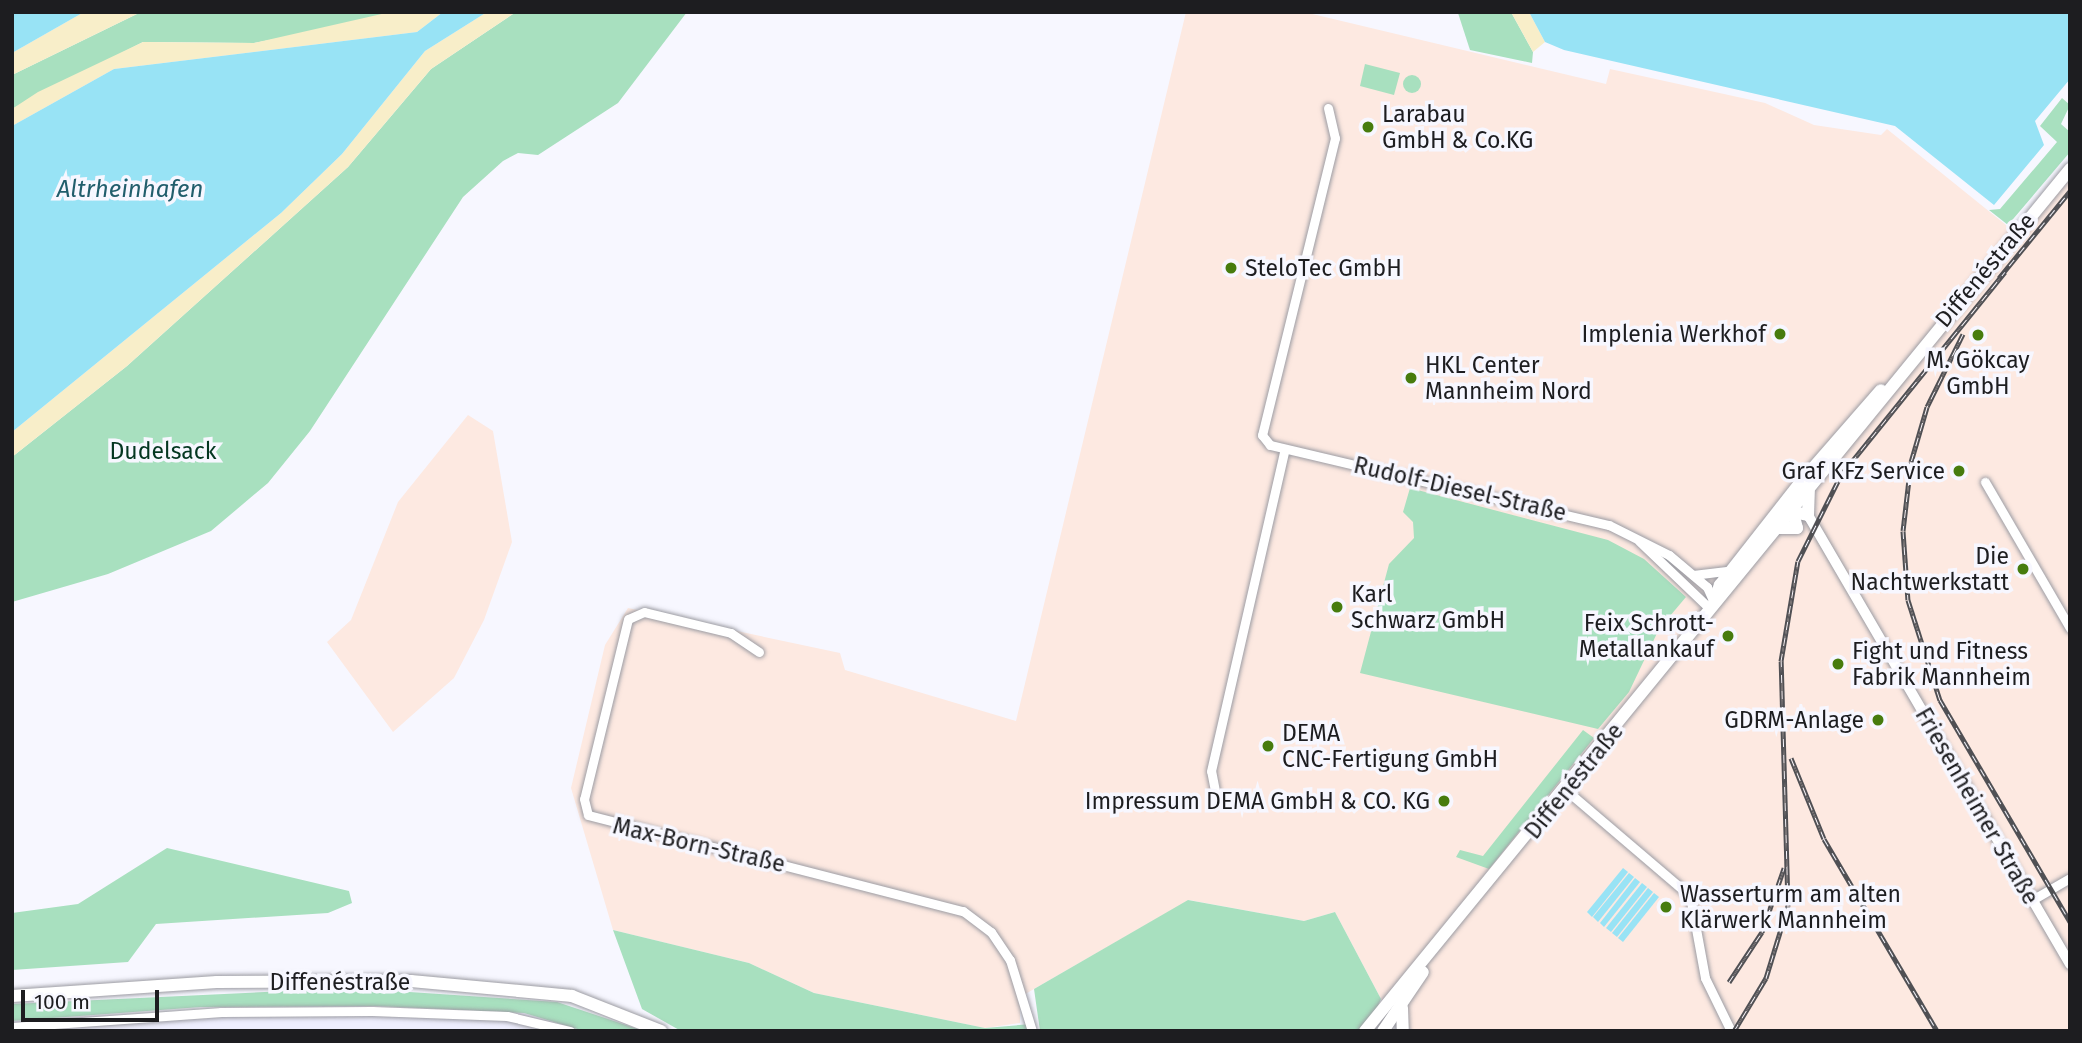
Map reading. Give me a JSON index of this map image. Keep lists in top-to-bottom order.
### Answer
{
  "streets": {
    "main road": ["Diffenéstraße"],
    "street": ["Rudolf-Diesel-Straße", "Friesenheimer Straße", "Max-Born-Straße"]
  },
  "crossings": [
    ["Diffenéstraße", "Rudolf-Diesel-Straße"]
  ],
  "water": ["Altrheinhafen"],
  "parks": ["Dudelsack"],
  "places": [
    "Larabau GmbH & Co.KG",
    "SteloTec GmbH",
    "Implenia Werkhof",
    "M. Gökcay GmbH",
    "HKL Center Mannheim Nord",
    "Graf KFz Service",
    "Die Nachtwerkstatt",
    "Karl Schwarz GmbH",
    "Feix Schrott- Metallankauf",
    "Fight und Fitness Fabrik Mannheim",
    "GDRM-Anlage",
    "DEMA CNC-Fertigung GmbH",
    "Impressum DEMA GmbH & CO. KG",
    "Wasserturm am alten Klärwerk Mannheim"
  ],
  "scale_bar": "100 m"
}
